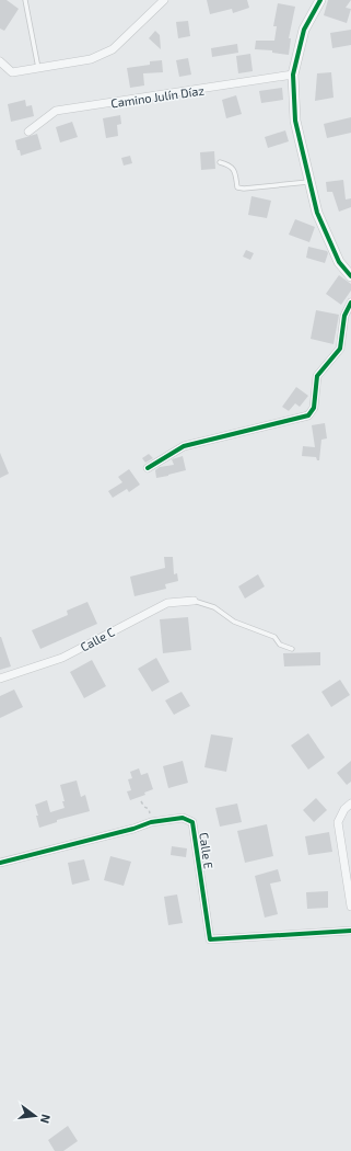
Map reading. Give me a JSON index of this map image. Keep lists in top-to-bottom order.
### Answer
{
  "streets": {
    "street": ["Camino Julín Díaz", "Calle C", "Calle E"]
  },
  "north": "right"
}
